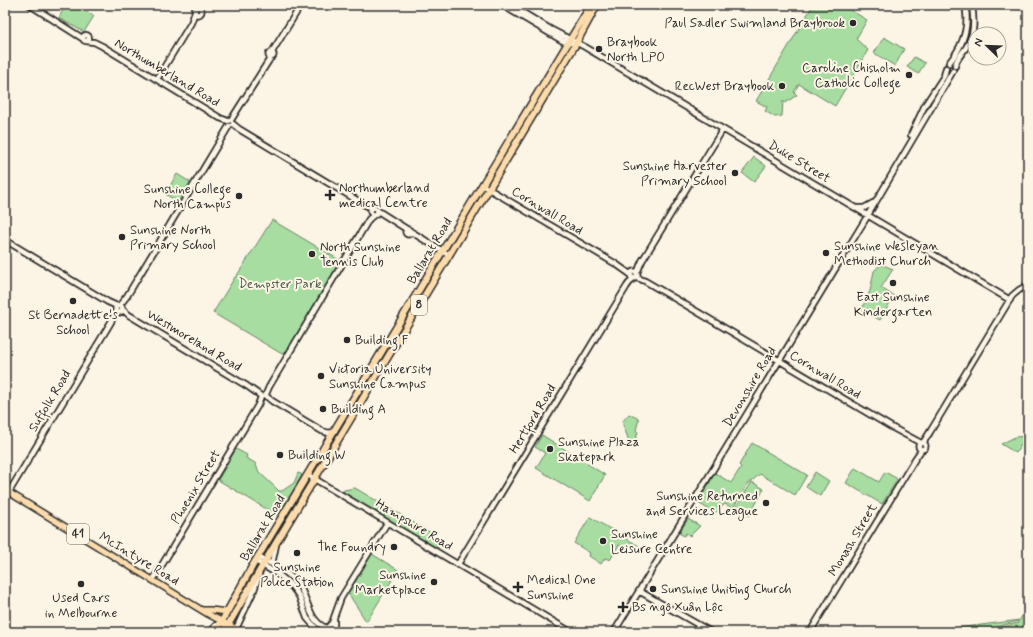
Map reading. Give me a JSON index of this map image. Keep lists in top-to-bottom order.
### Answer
{
  "streets": {
    "highway": ["Ballarat Road", "8"],
    "main road": ["41", "McIntyre Road"],
    "street": [
      "Northumberland Road",
      "Duke Street",
      "Cornwall Road",
      "Westmoreland Road",
      "Devonshire Road",
      "Suffolk Road",
      "Hertford Road",
      "Phoenix Street",
      "Hampshire Road",
      "Monash Street"
    ]
  },
  "crossings": [
    ["Northumberland Road", "Ballarat Road"],
    ["Northumberland Road", "Suffolk Road"],
    ["Northumberland Road", "Phoenix Street"],
    ["Duke Street", "Ballarat Road"],
    ["Duke Street", "Devonshire Road"],
    ["Duke Street", "Hertford Road"],
    ["Duke Street", "Monash Street"],
    ["Cornwall Road", "Ballarat Road"],
    ["Cornwall Road", "Devonshire Road"],
    ["Cornwall Road", "Hertford Road"],
    ["Cornwall Road", "Monash Street"],
    ["Ballarat Road", "Westmoreland Road"],
    ["Ballarat Road", "Hampshire Road"],
    ["Ballarat Road", "41"],
    ["Ballarat Road", "McIntyre Road"],
    ["Westmoreland Road", "Suffolk Road"],
    ["Westmoreland Road", "Phoenix Street"],
    ["Suffolk Road", "McIntyre Road"],
    ["Hertford Road", "Hampshire Road"],
    ["Phoenix Street", "McIntyre Road"],
    ["41", "McIntyre Road"]
  ],
  "parks": ["Dempster Park"],
  "places": {
    "other": [
      "Paul Sadler Swimland Braybrook",
      "Braybook North LPO",
      "Caroline Chisholm Catholic College",
      "RecWest Braybook",
      "Sunshine Harvester Primary School",
      "Sunshine College North Campus",
      "Sunshine North Primary School",
      "Sunshine Wesleyan Methodist Church",
      "North Sunshine Tennis Club",
      "East Sunshine Kindergarten",
      "St Bernadette's School",
      "Building F",
      "Victoria University Sunshine Campus",
      "Building A",
      "Sunshine Plaza Skatepark",
      "Building W",
      "Sunshine Returned and Services League",
      "Sunshine Leisure Centre",
      "The Foundry",
      "Sunshine Police Station",
      "Sunshine Marketplace",
      "Used Cars in Melbourne",
      "Sunshine Uniting Church"
    ],
    "health": ["Northumberland medical Centre", "Medical One Sunshine", "Bs ngô Xuân Lộc"]
  },
  "north": "top left"
}
